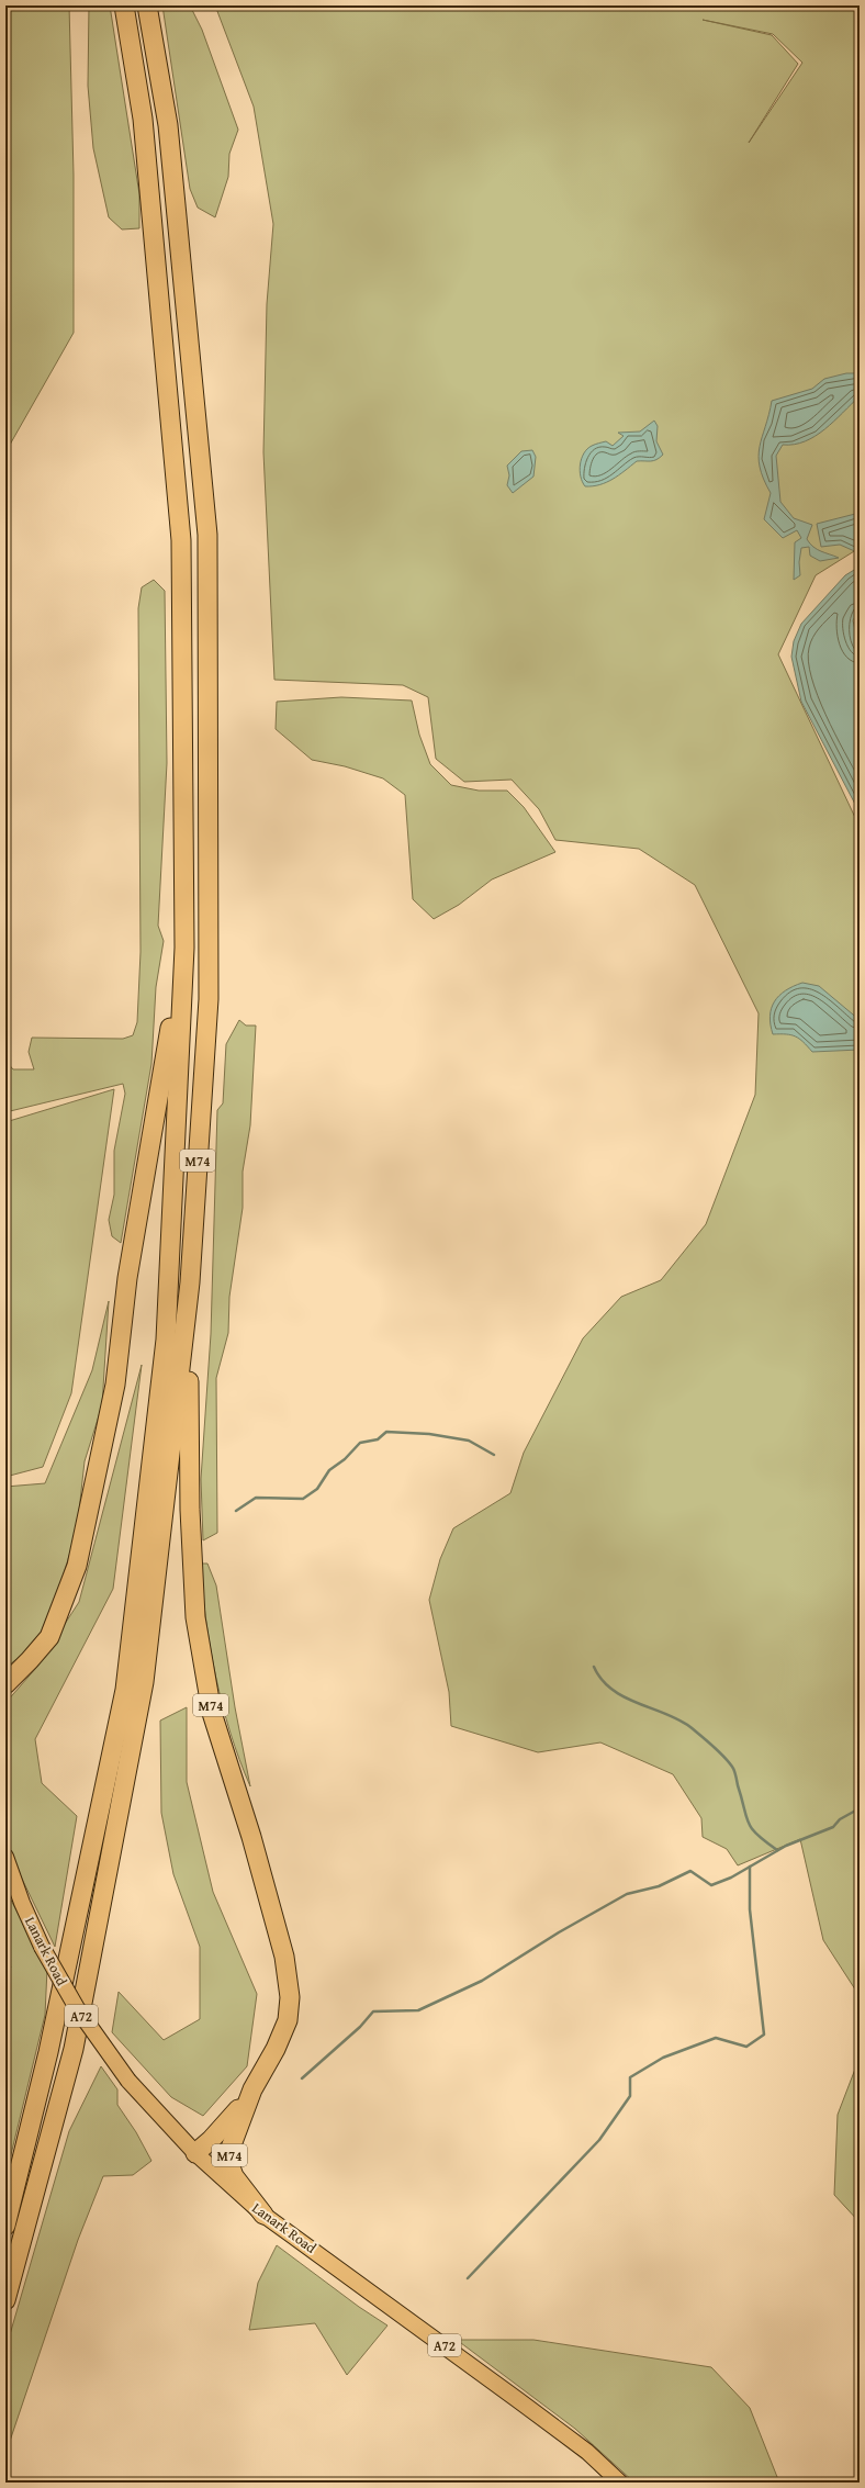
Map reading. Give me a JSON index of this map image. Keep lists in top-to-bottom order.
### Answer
{
  "streets": {
    "highway": ["M74"],
    "main road": ["Lanark Road", "A72"]
  },
  "crossings": [
    ["M74", "Lanark Road"]
  ]
}
